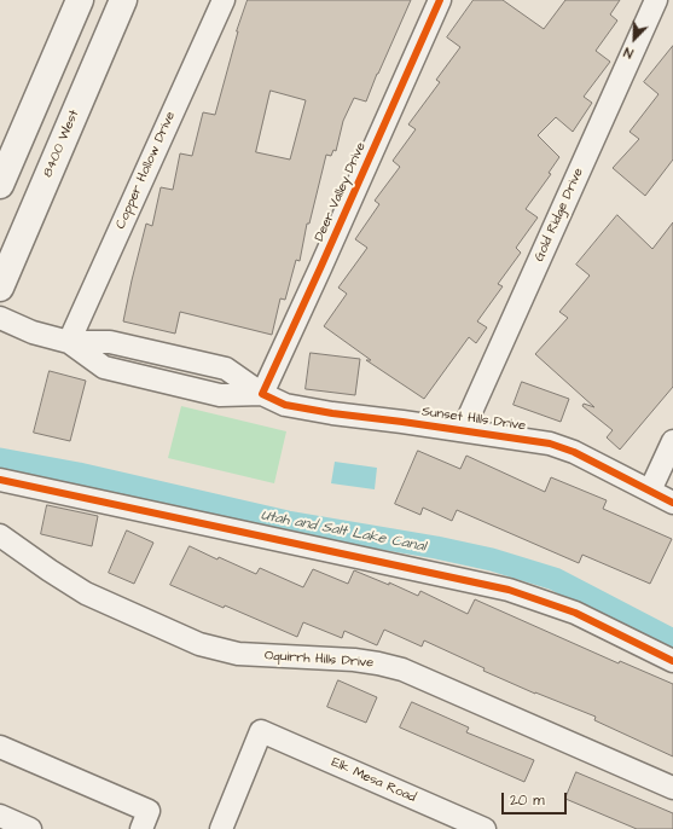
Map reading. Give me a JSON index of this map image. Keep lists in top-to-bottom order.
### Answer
{
  "streets": {
    "main road": ["8400 West"],
    "street": [
      "Copper Hollow Drive",
      "Deer Valley Drive",
      "Gold Ridge Drive",
      "Sunset Hills Drive",
      "Oquirrh Hills Drive",
      "Elk Mesa Road"
    ]
  },
  "crossings": [
    ["Copper Hollow Drive", "Sunset Hills Drive"],
    ["Deer Valley Drive", "Sunset Hills Drive"],
    ["Gold Ridge Drive", "Sunset Hills Drive"]
  ],
  "water": ["Utah and Salt Lake Canal"],
  "scale_bar": "20 m",
  "north": "bottom left"
}
